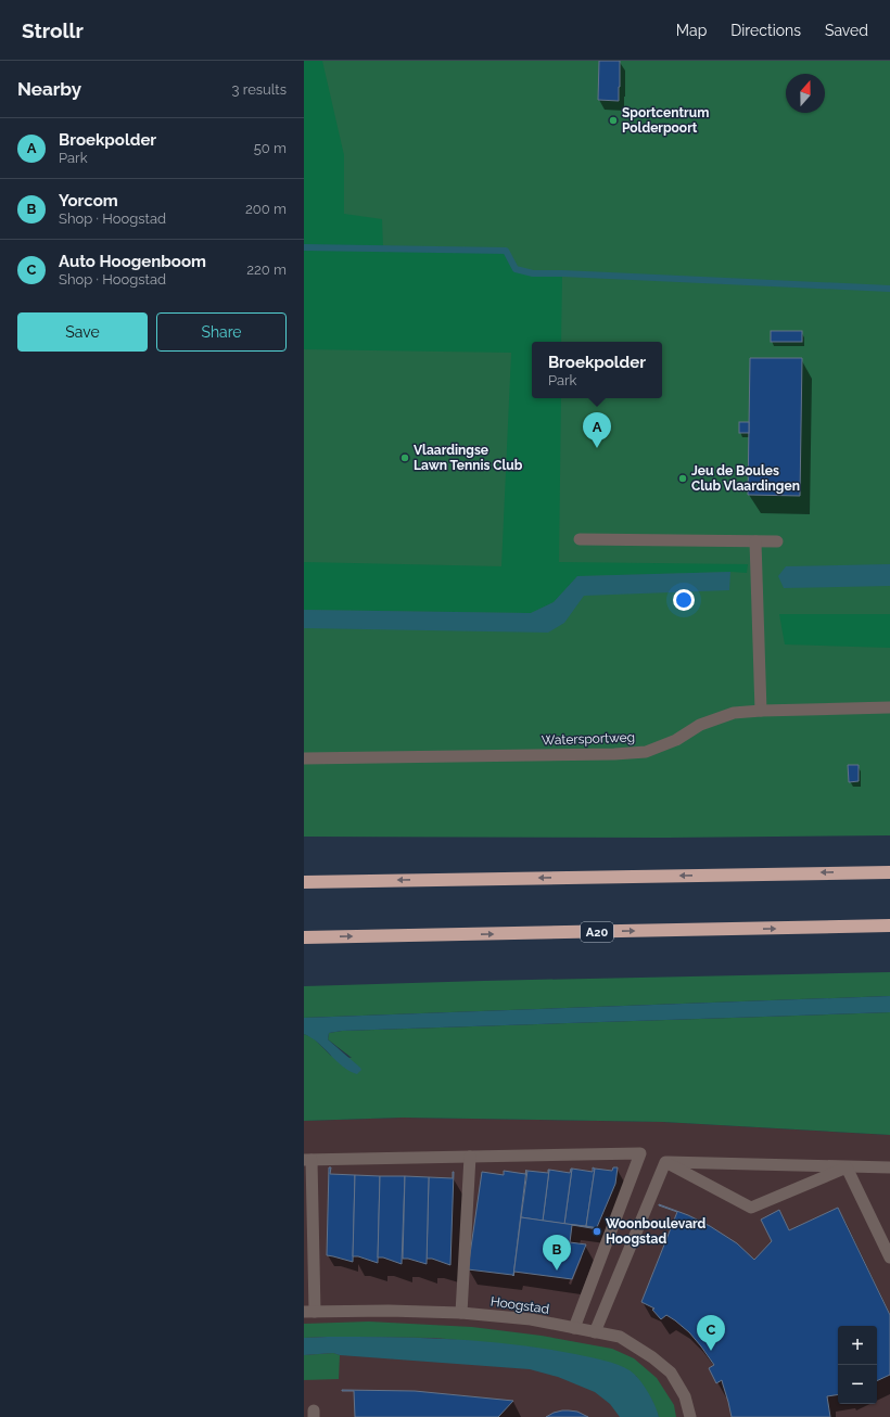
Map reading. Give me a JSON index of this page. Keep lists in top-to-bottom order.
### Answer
{
  "streets": {
    "highway": ["A20"],
    "street": ["Watersportweg", "Hoogstad"]
  },
  "places": [
    "Sportcentrum Polderpoort",
    "Vlaardingse Lawn Tennis Club",
    "Jeu de Boules Club Vlaardingen",
    "Woonboulevard Hoogstad"
  ],
  "north": "top",
  "page": {
    "header": "Strollr",
    "nav": ["Map", "Directions", "Saved"],
    "heading": ["Nearby", "3 results"],
    "list": [
      {
        "mark": "A",
        "name": "Broekpolder",
        "note": "Park",
        "value": "50 m"
      },
      {
        "mark": "B",
        "name": "Yorcom",
        "note": "Shop · Hoogstad",
        "value": "200 m"
      },
      {
        "mark": "C",
        "name": "Auto Hoogenboom",
        "note": "Shop · Hoogstad",
        "value": "220 m"
      }
    ],
    "buttons": ["Save", "Share"],
    "popup": ["Broekpolder", "Park"],
    "pins": ["A", "B", "C"],
    "map_buttons": ["+", "−"]
  }
}
